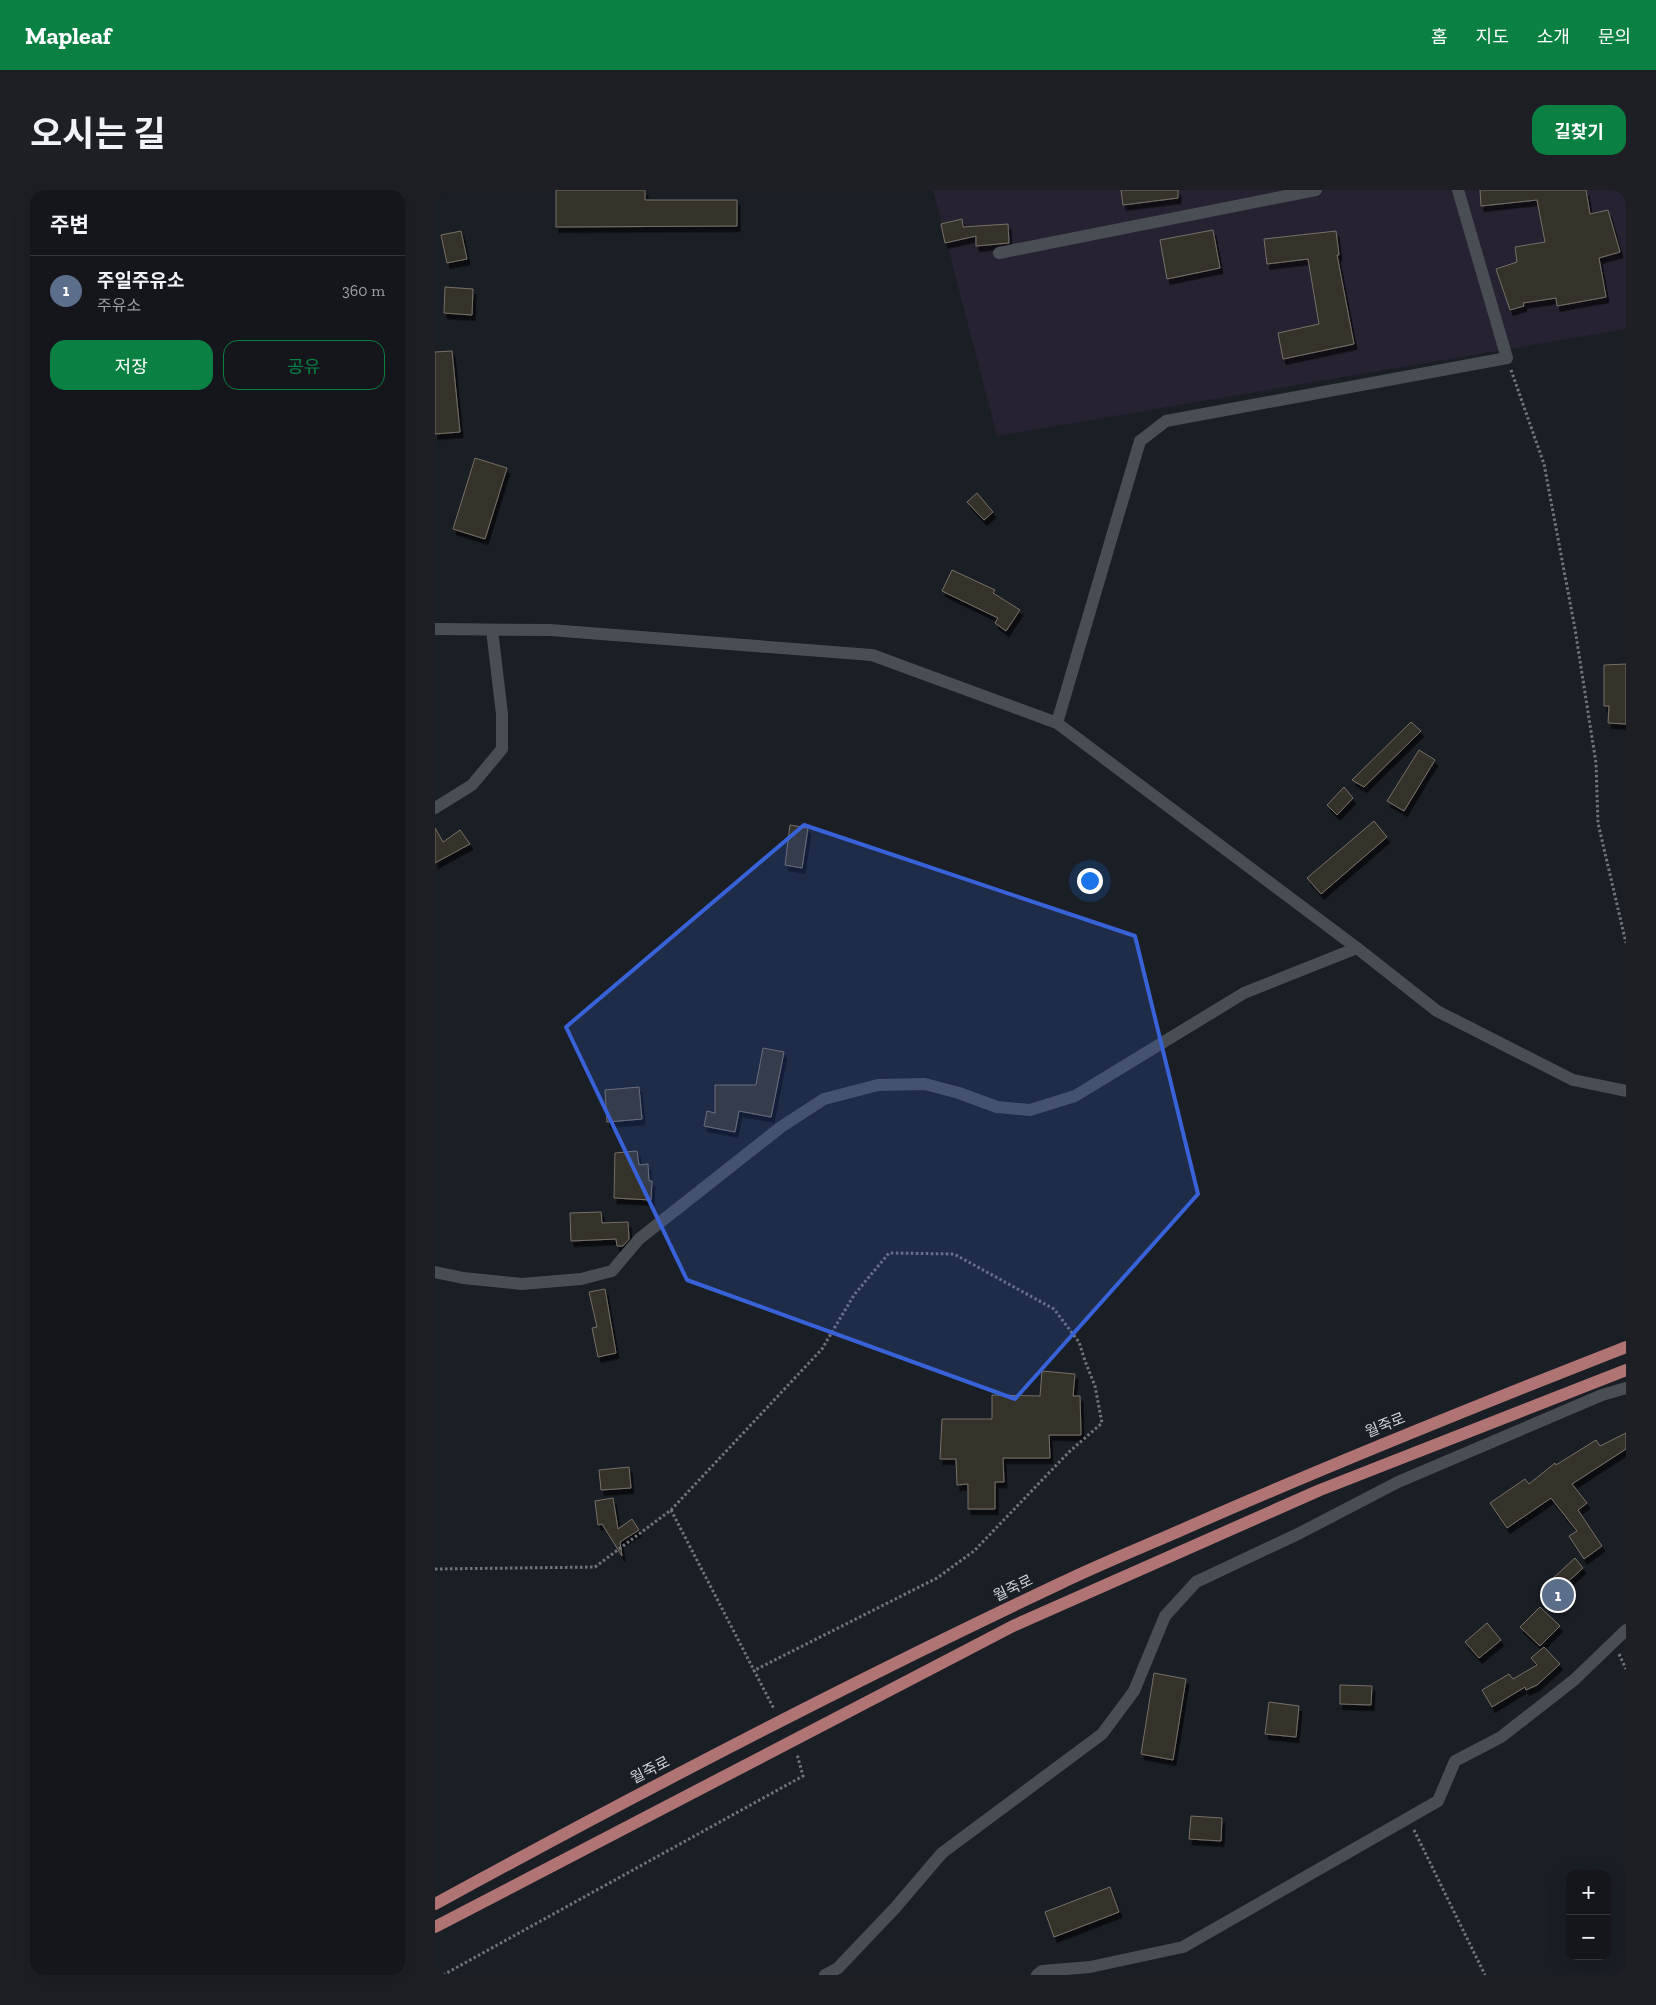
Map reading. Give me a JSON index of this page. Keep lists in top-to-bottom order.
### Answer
{
  "streets": {
    "main road": ["월죽로"]
  },
  "page": {
    "header": "Mapleaf",
    "nav": [
      "홈",
      "지도",
      "소개",
      "문의"
    ],
    "title": "오시는 길",
    "buttons": [
      "길찾기",
      ["저장", "공유"]
    ],
    "heading": "주변",
    "list": [
      {
        "mark": "1",
        "name": "주일주유소",
        "note": "주유소",
        "value": "360 m"
      }
    ],
    "pins": "1",
    "map_buttons": ["+", "−"]
  }
}
